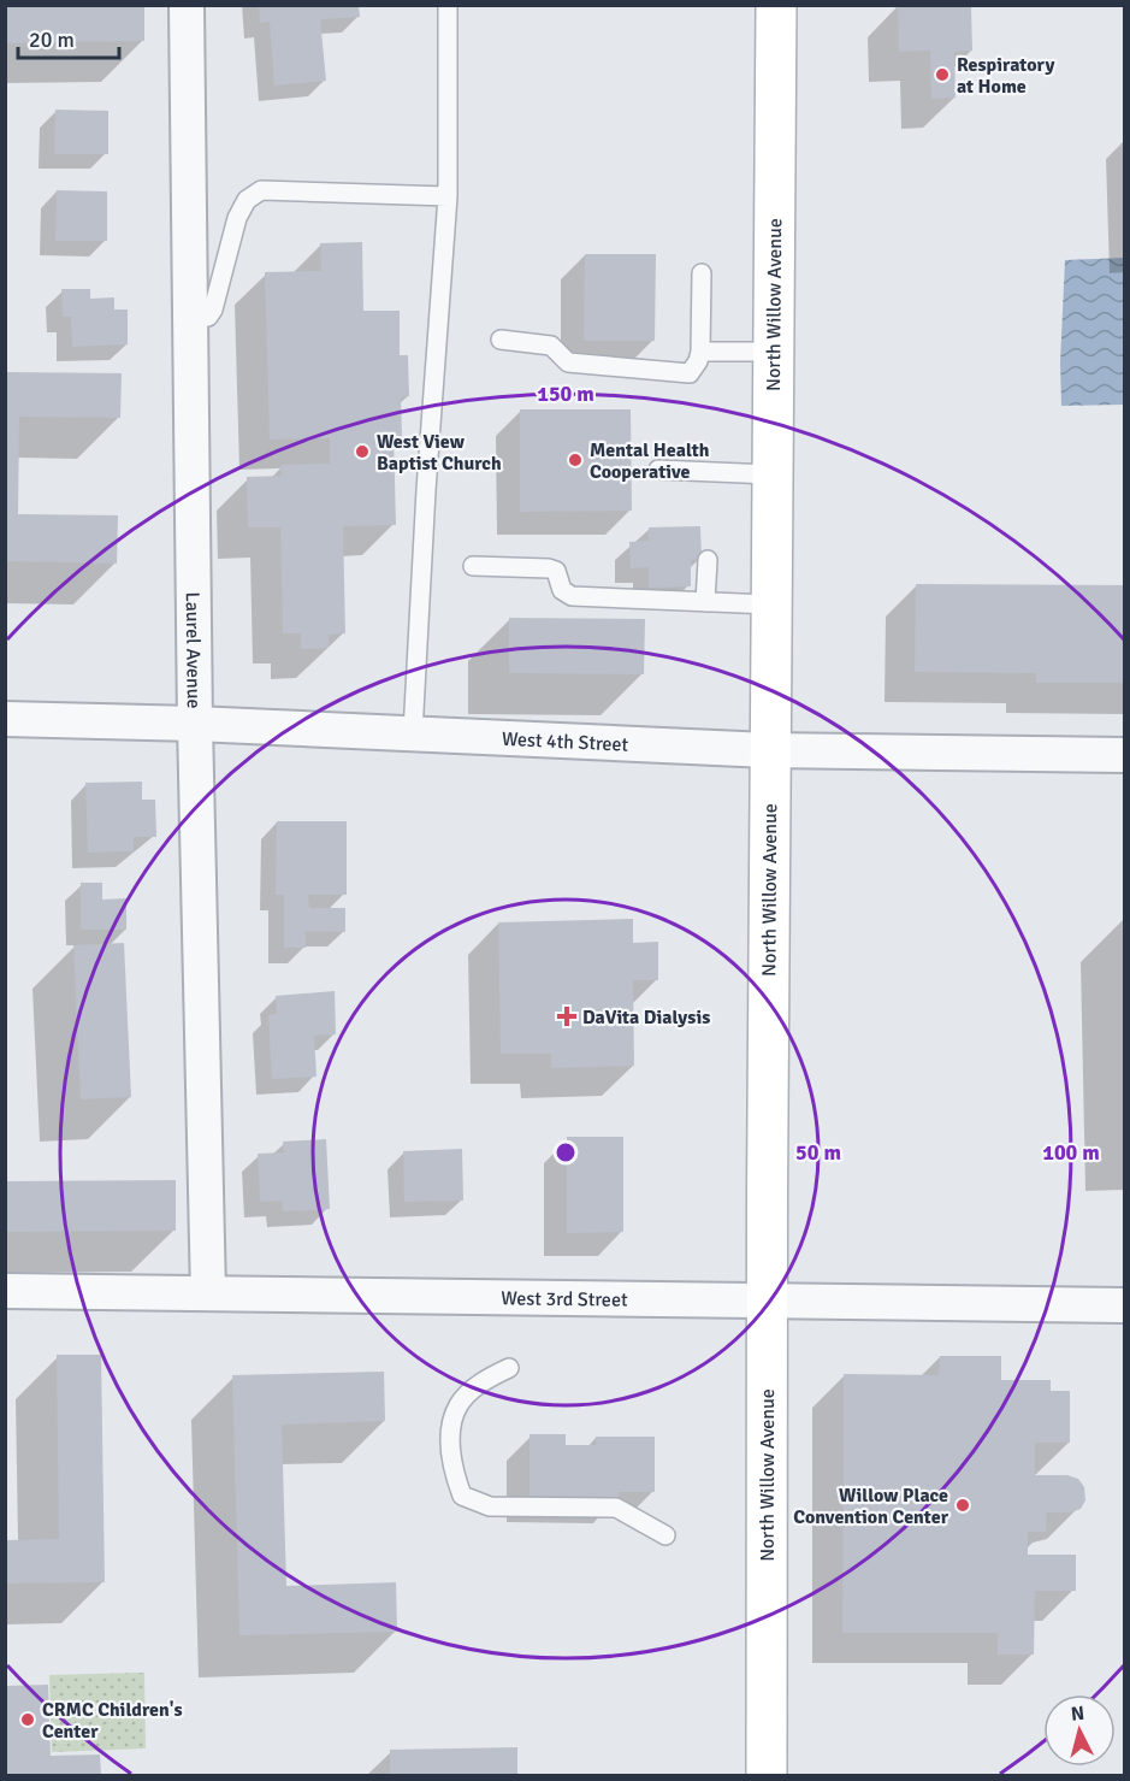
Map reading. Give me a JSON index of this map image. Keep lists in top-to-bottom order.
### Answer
{
  "streets": {
    "main road": ["North Willow Avenue"],
    "street": ["Laurel Avenue", "West 4th Street", "West 3rd Street"]
  },
  "crossings": [
    ["North Willow Avenue", "West 4th Street"],
    ["North Willow Avenue", "West 3rd Street"],
    ["Laurel Avenue", "West 4th Street"],
    ["Laurel Avenue", "West 3rd Street"]
  ],
  "places": {
    "other": [
      "Respiratory at Home",
      "West View Baptist Church",
      "Mental Health Cooperative",
      "Willow Place Convention Center",
      "CRMC Children's Center"
    ],
    "health": ["DaVita Dialysis"]
  },
  "scale_bar": "20 m",
  "north": "top",
  "rings": ["150 m", "50 m", "100 m"]
}
